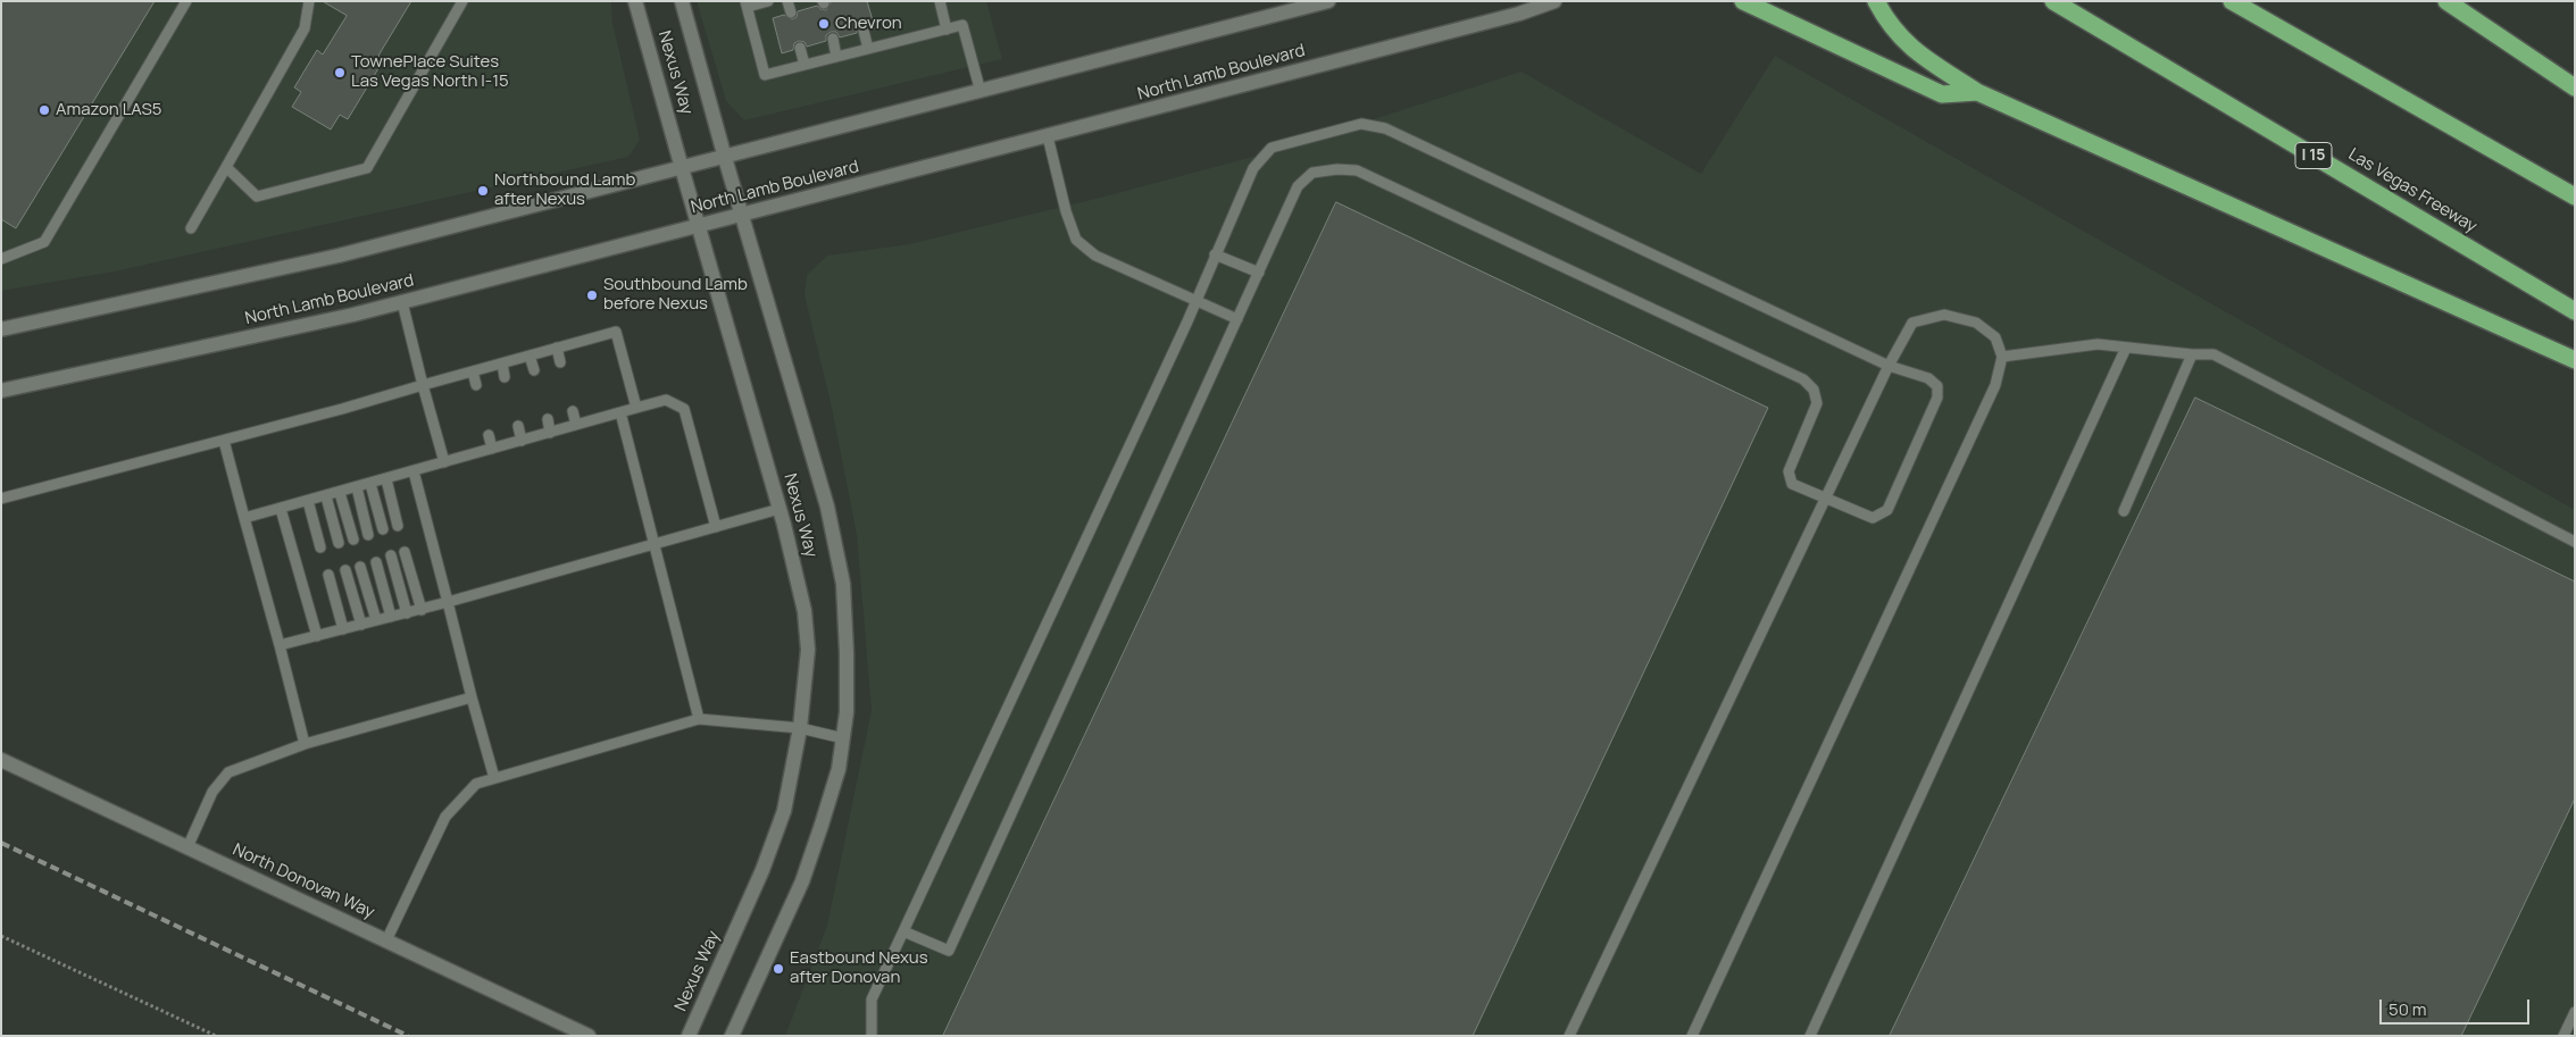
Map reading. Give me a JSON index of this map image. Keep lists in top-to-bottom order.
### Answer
{
  "streets": {
    "highway": ["I 15", "Las Vegas Freeway"],
    "main road": ["Nexus Way", "North Lamb Boulevard", "North Donovan Way"]
  },
  "crossings": [
    ["Nexus Way", "North Lamb Boulevard"]
  ],
  "places": [
    "Chevron",
    "TownePlace Suites Las Vegas North I-15",
    "Amazon LAS5",
    "Northbound Lamb after Nexus",
    "Southbound Lamb before Nexus",
    "Eastbound Nexus after Donovan"
  ],
  "scale_bar": "50 m"
}
